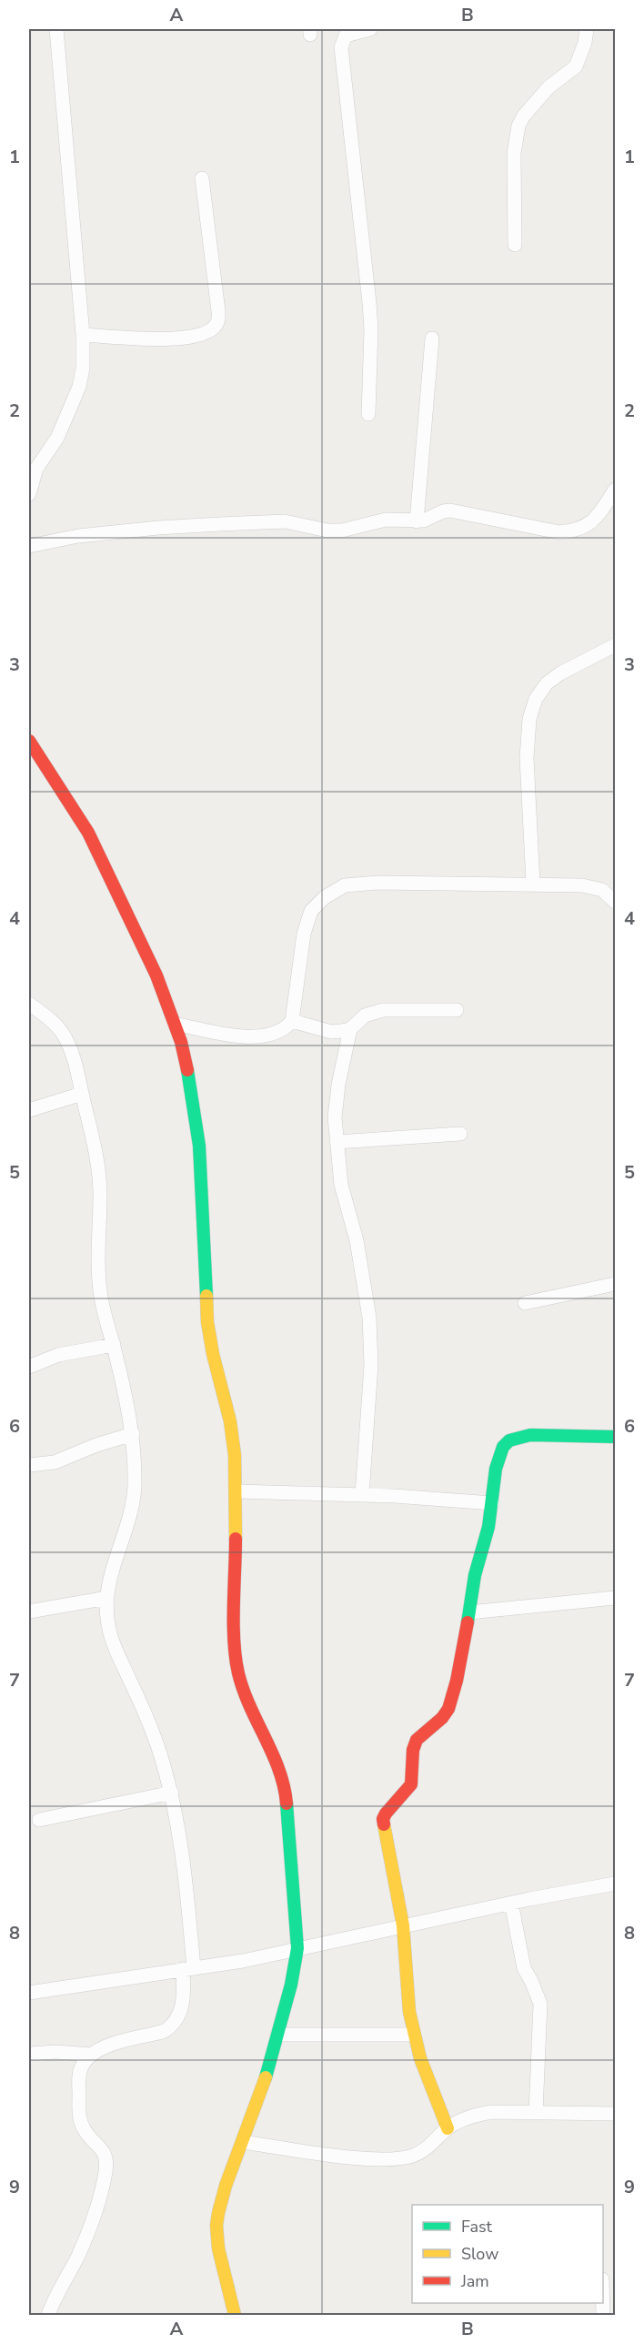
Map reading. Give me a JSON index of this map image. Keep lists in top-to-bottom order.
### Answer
{
  "legend": ["Fast", "Slow", "Jam"],
  "grid": {
    "columns": ["A", "B"],
    "rows": [
      "1",
      "2",
      "3",
      "4",
      "5",
      "6",
      "7",
      "8",
      "9"
    ]
  }
}
